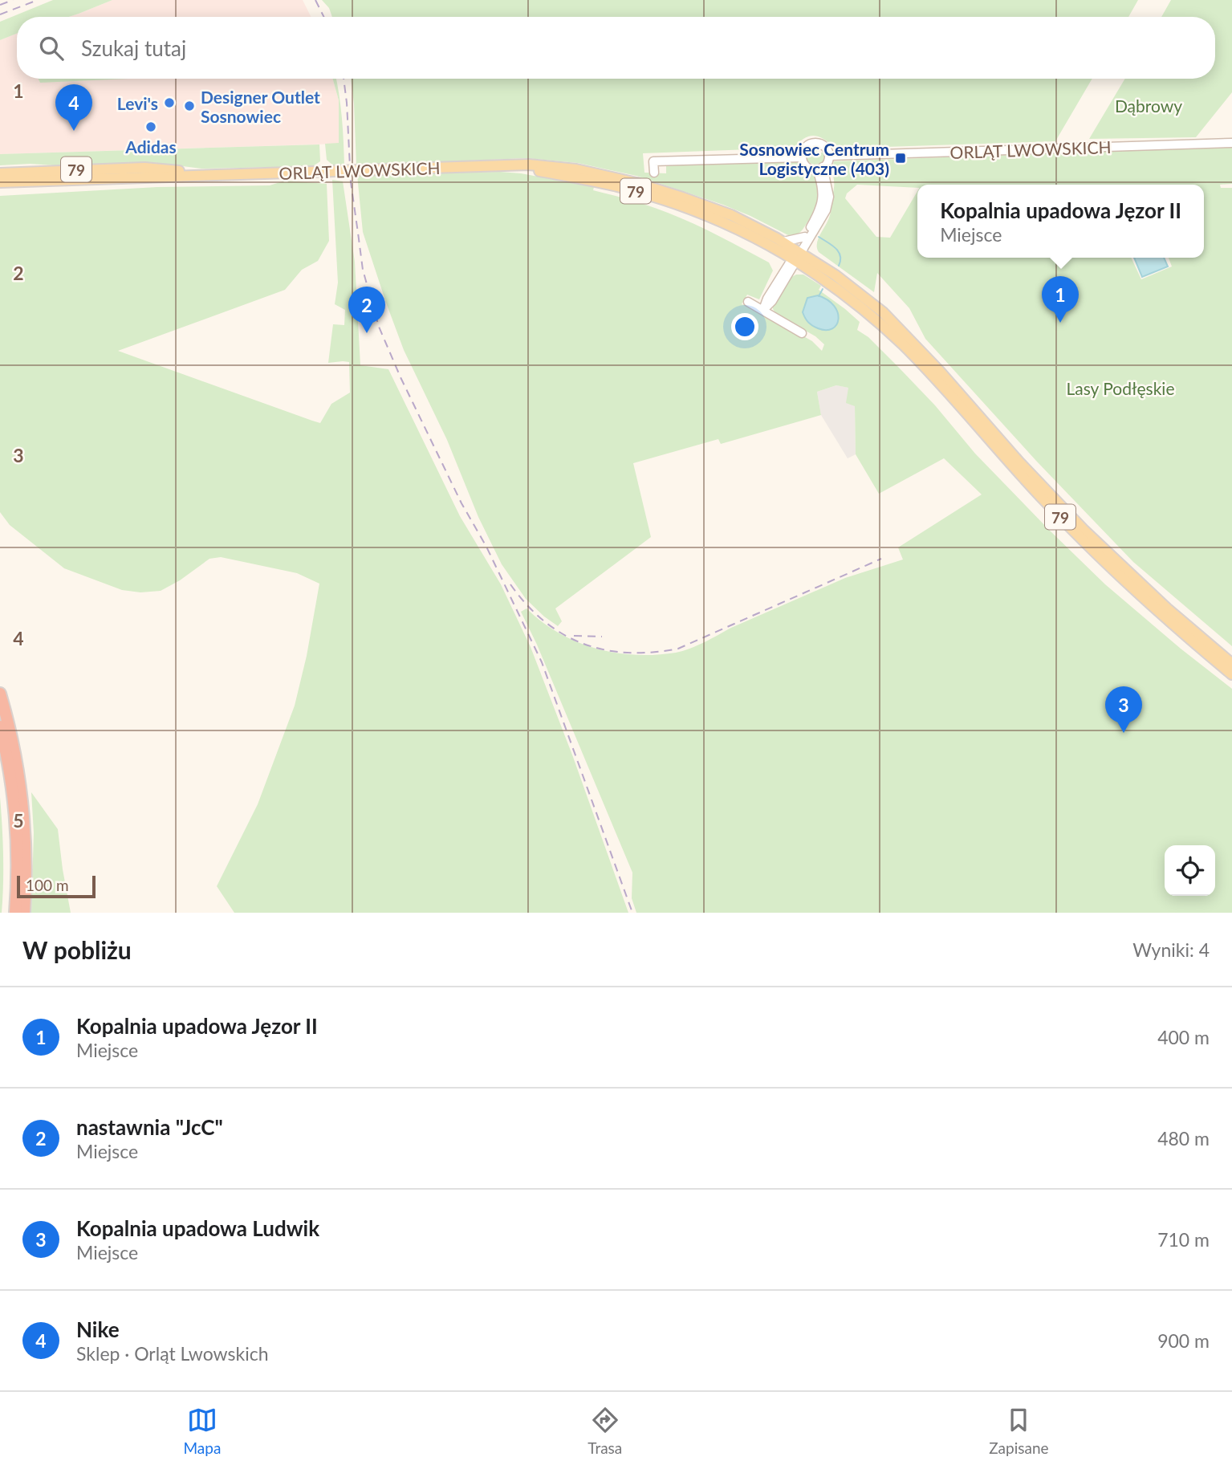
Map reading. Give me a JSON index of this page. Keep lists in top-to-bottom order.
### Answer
{
  "streets": {
    "main road": ["ORLĄT LWOWSKICH", "79"]
  },
  "crossings": [
    ["ORLĄT LWOWSKICH", "79"]
  ],
  "parks": ["Dąbrowy", "Lasy Podłęskie"],
  "places": {
    "other": ["Levi's", "Designer Outlet Sosnowiec", "Adidas"],
    "transit": ["Sosnowiec Centrum Logistyczne (403)"]
  },
  "scale_bar": "100 m",
  "page": {
    "search": "Szukaj tutaj",
    "pins": [
      "4",
      "1",
      "2",
      "3"
    ],
    "popup": ["Kopalnia upadowa Jęzor II", "Miejsce"],
    "scale": "100 m",
    "heading": ["W pobliżu", "Wyniki: 4"],
    "list": [
      {
        "mark": "1",
        "name": "Kopalnia upadowa Jęzor II",
        "note": "Miejsce",
        "value": "400 m"
      },
      {
        "mark": "2",
        "name": "nastawnia \"JcC\"",
        "note": "Miejsce",
        "value": "480 m"
      },
      {
        "mark": "3",
        "name": "Kopalnia upadowa Ludwik",
        "note": "Miejsce",
        "value": "710 m"
      },
      {
        "mark": "4",
        "name": "Nike",
        "note": "Sklep · Orląt Lwowskich",
        "value": "900 m"
      }
    ],
    "nav": ["Mapa", "Trasa", "Zapisane"]
  },
  "grid": {
    "rows": [
      "1",
      "2",
      "3",
      "4",
      "5"
    ]
  }
}
